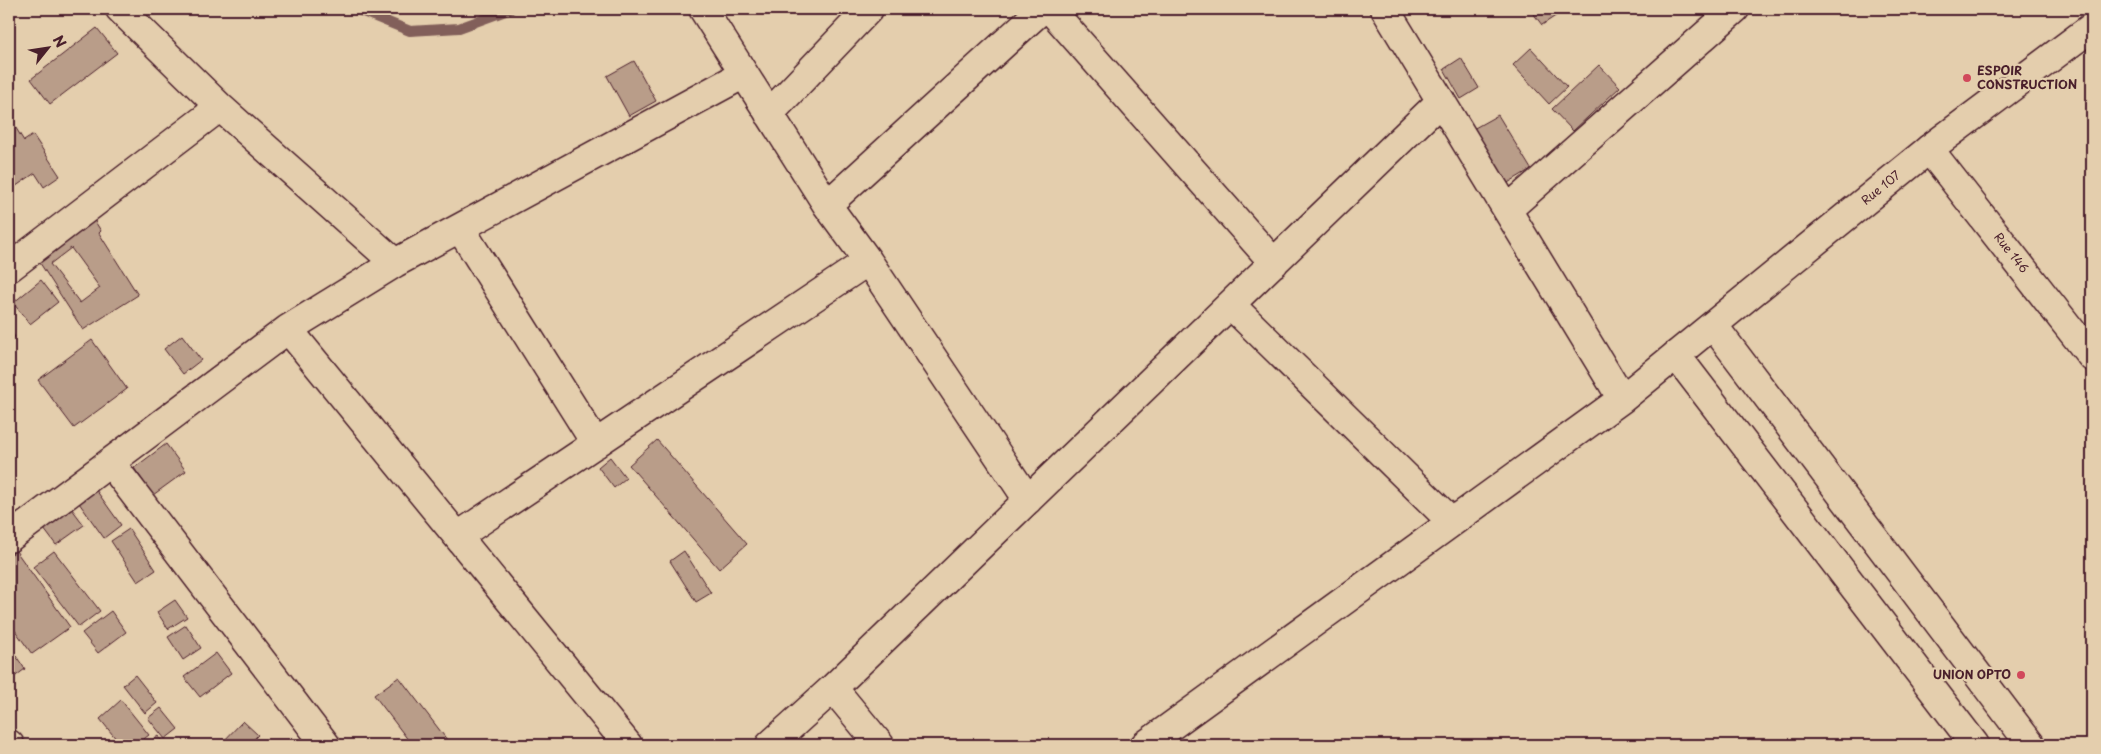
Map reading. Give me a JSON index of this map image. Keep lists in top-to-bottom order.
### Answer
{
  "streets": {
    "street": ["Rue 107", "Rue 146"]
  },
  "crossings": [
    ["Rue 107", "Rue 146"]
  ],
  "places": ["ESPOIR CONSTRUCTION", "UNION OPTO"],
  "north": "top right"
}
